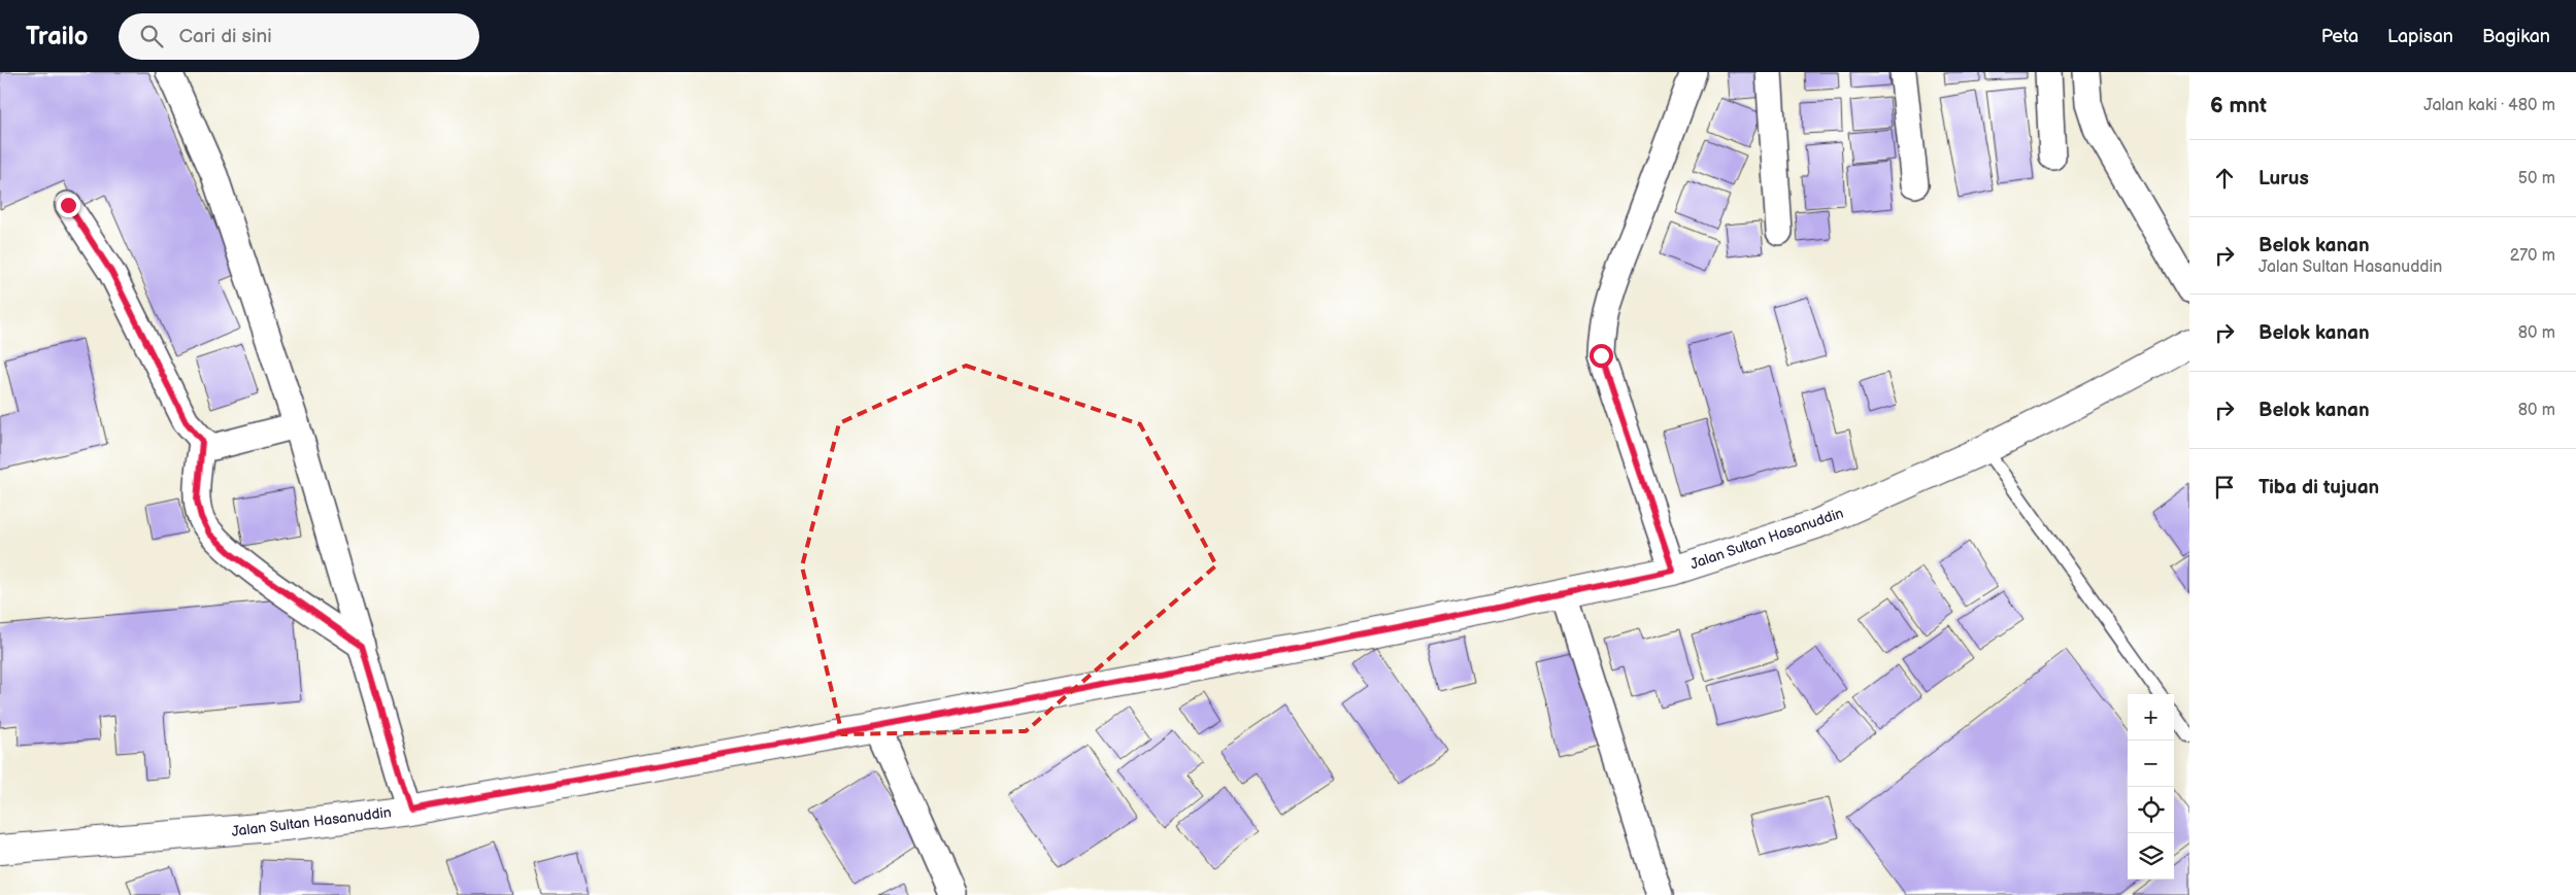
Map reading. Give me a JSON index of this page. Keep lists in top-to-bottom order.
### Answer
{
  "streets": {
    "street": ["Jalan Sultan Hasanuddin"]
  },
  "page": {
    "header": "Trailo",
    "search": "Cari di sini",
    "nav": ["Peta", "Lapisan", "Bagikan"],
    "heading": ["6 mnt", "Jalan kaki · 480 m"],
    "list": [
      ["Lurus", "50 m"],
      ["Belok kanan", "Jalan Sultan Hasanuddin", "270 m"],
      ["Belok kanan", "80 m"],
      ["Belok kanan", "80 m"],
      "Tiba di tujuan"
    ],
    "map_buttons": ["+", "−"]
  }
}
